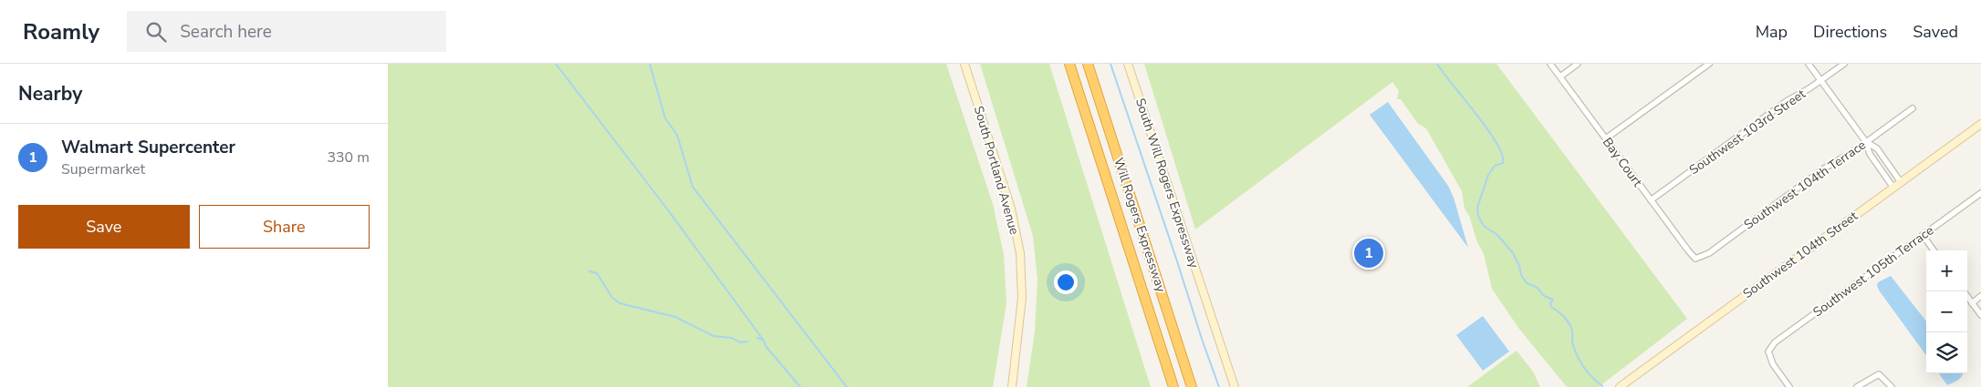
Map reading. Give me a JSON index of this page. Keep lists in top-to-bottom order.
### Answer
{
  "streets": {
    "highway": ["Will Rogers Expressway"],
    "main road": ["South Portland Avenue", "South Will Rogers Expressway", "Southwest 104th Street"],
    "street": [
      "Southwest 103rd Street",
      "Bay Court",
      "Southwest 104th Terrace",
      "Southwest 105th Terrace"
    ]
  },
  "crossings": [
    ["Southwest 103rd Street", "Bay Court"],
    ["Bay Court", "Southwest 104th Terrace"]
  ],
  "page": {
    "header": "Roamly",
    "search": "Search here",
    "nav": ["Map", "Directions", "Saved"],
    "heading": "Nearby",
    "list": [
      {
        "mark": "1",
        "name": "Walmart Supercenter",
        "note": "Supermarket",
        "value": "330 m"
      }
    ],
    "buttons": ["Save", "Share"],
    "pins": "1",
    "map_buttons": ["+", "−"]
  }
}
